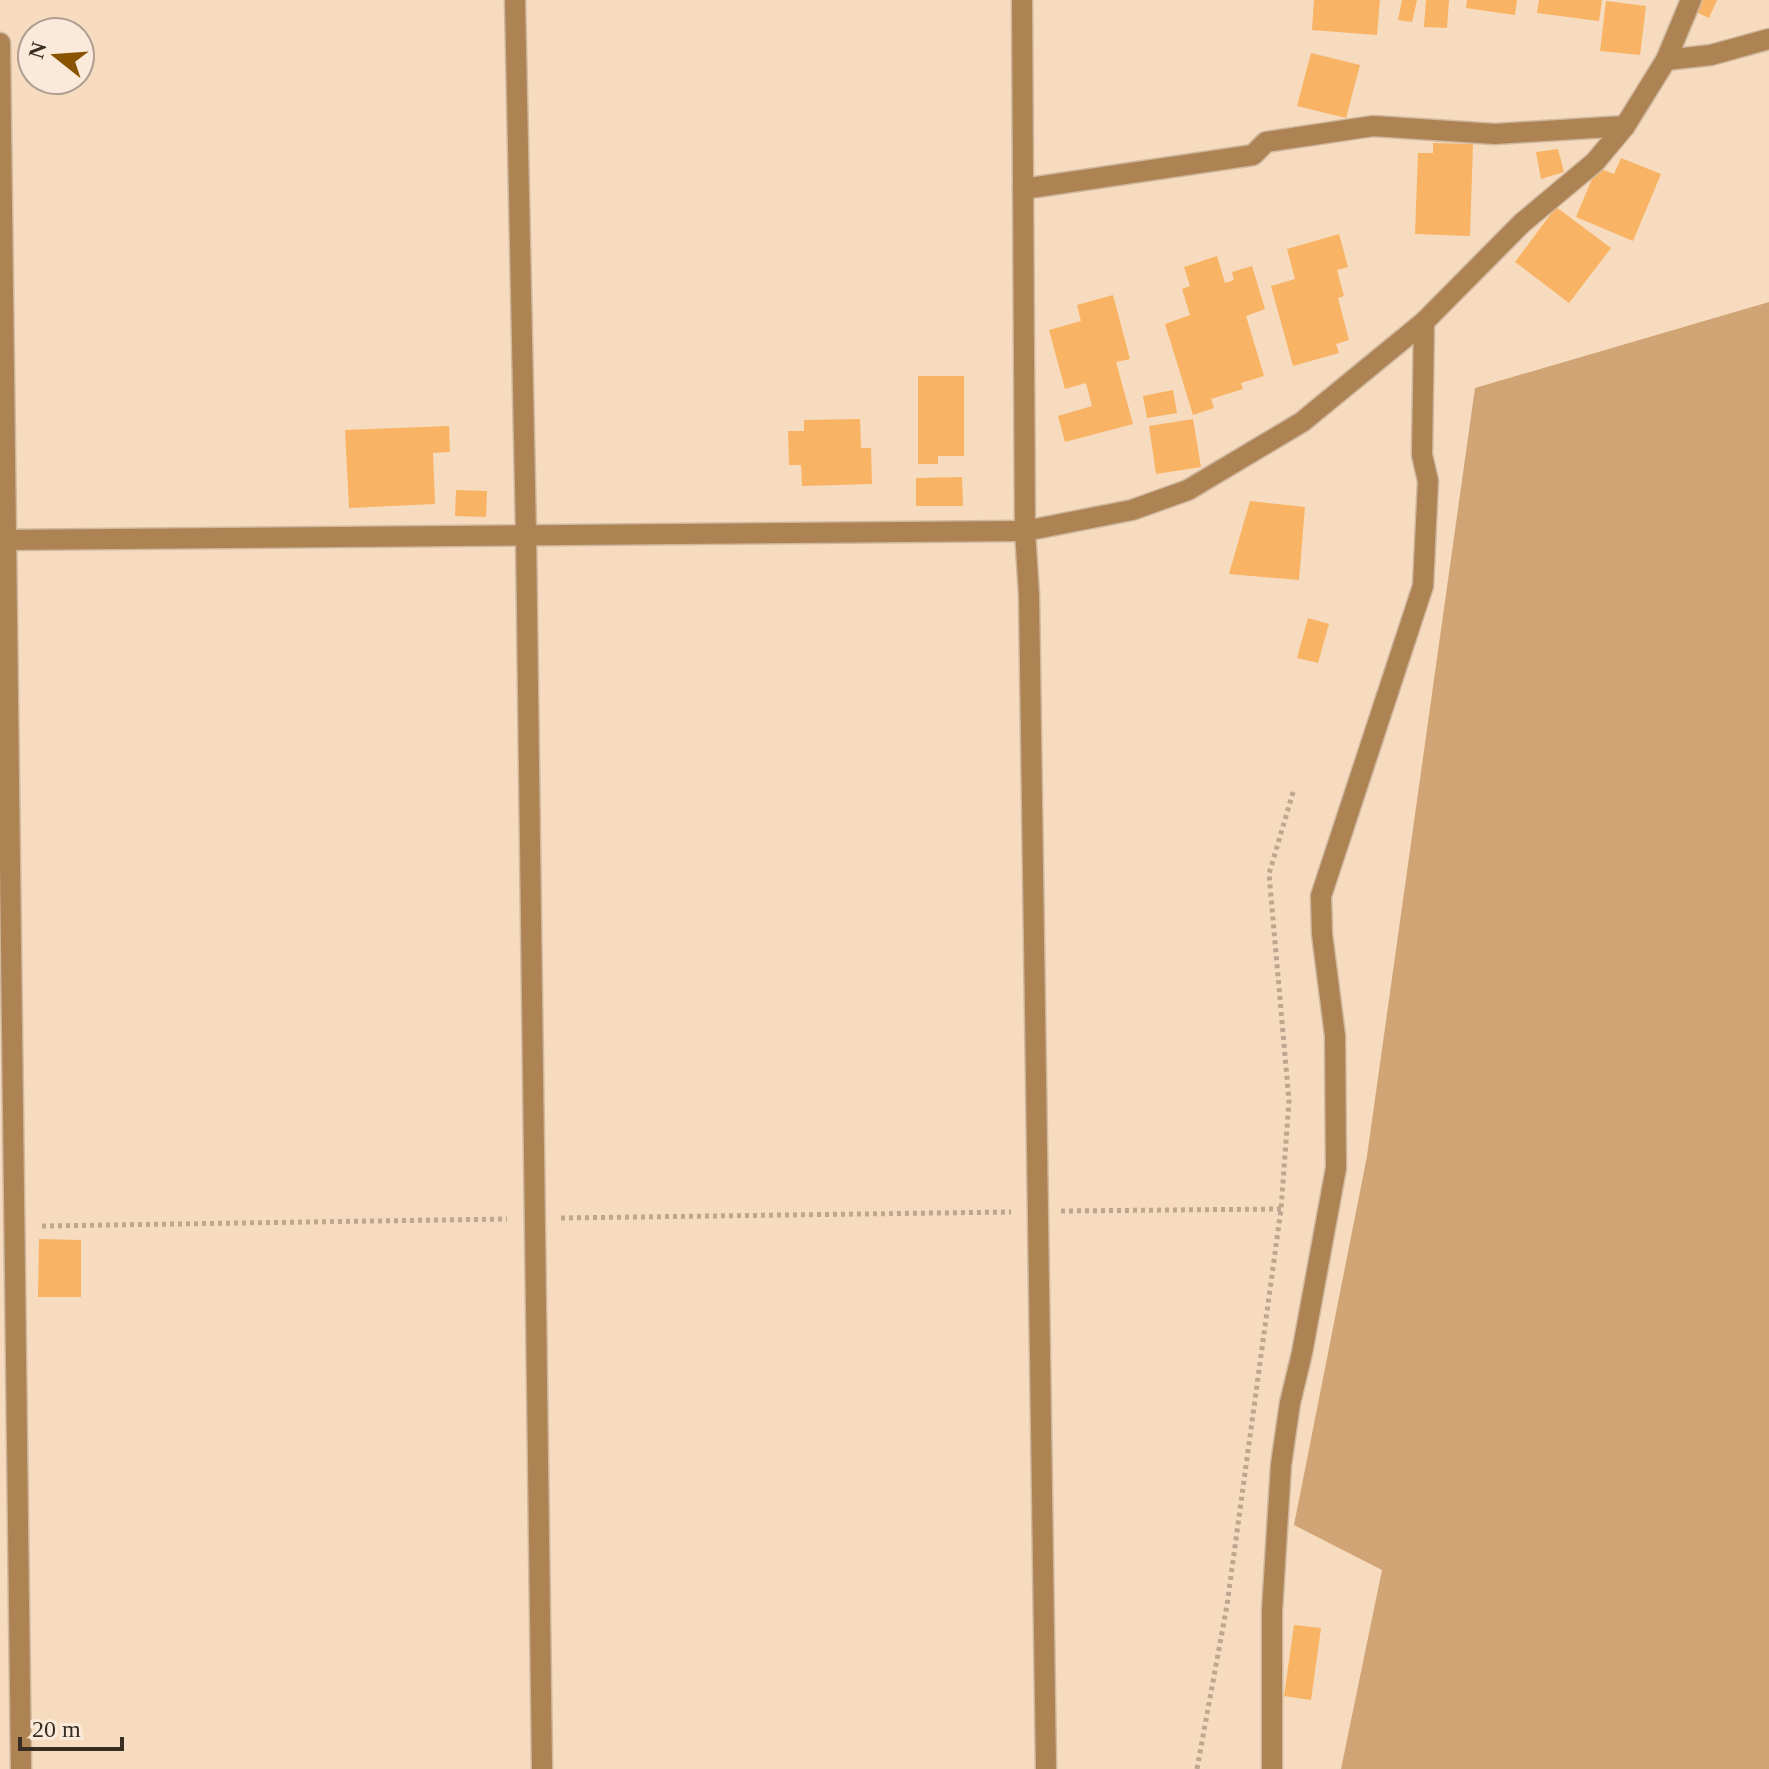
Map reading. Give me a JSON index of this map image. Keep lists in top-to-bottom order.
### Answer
{
  "scale_bar": "20 m",
  "north": "left"
}
